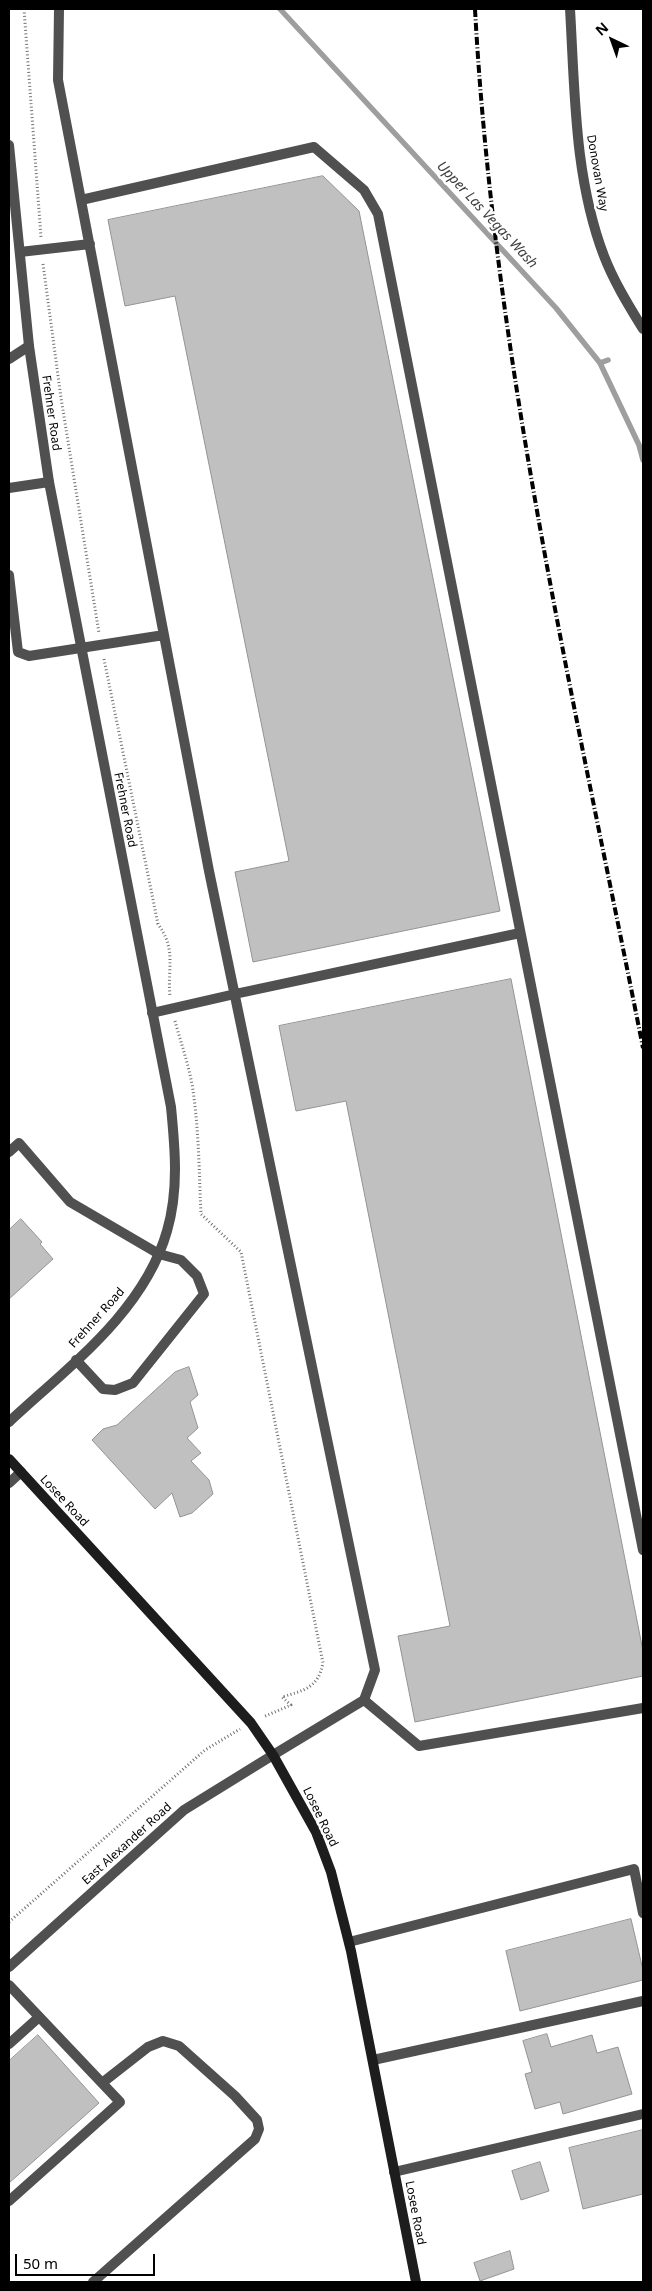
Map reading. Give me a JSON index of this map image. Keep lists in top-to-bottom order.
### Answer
{
  "streets": {
    "main road": ["Losee Road"],
    "street": ["Donovan Way", "Frehner Road", "East Alexander Road"]
  },
  "crossings": [
    ["Losee Road", "East Alexander Road"]
  ],
  "water": ["Upper Las Vegas Wash"],
  "scale_bar": "50 m",
  "north": "top left"
}
